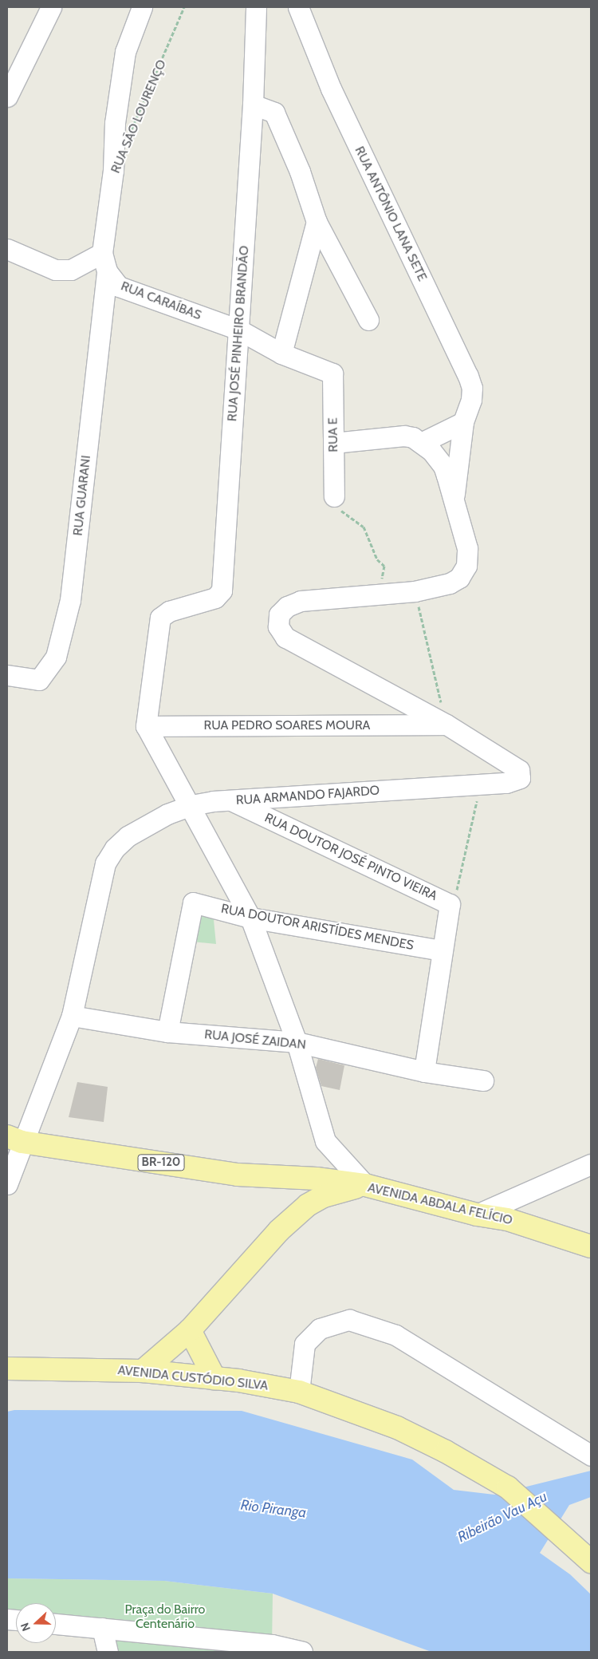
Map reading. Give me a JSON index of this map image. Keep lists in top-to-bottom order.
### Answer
{
  "streets": {
    "main road": ["BR-120", "AVENIDA ABDALA FELÍCIO", "AVENIDA CUSTÓDIO SILVA"],
    "street": [
      "RUA SÃO LOURENÇO",
      "RUA ANTÔNIO LANA SETE",
      "RUA CARAÍBAS",
      "RUA JOSÉ PINHEIRO BRANDÃO",
      "RUA E",
      "RUA GUARANI",
      "RUA PEDRO SOARES MOURA",
      "RUA ARMANDO FAJARDO",
      "RUA DOUTOR JOSÉ PINTO VIEIRA",
      "RUA DOUTOR ARISTÍDES MENDES",
      "RUA JOSÉ ZAIDAN"
    ]
  },
  "crossings": [
    ["RUA SÃO LOURENÇO", "RUA CARAÍBAS"],
    ["RUA SÃO LOURENÇO", "RUA GUARANI"],
    ["RUA CARAÍBAS", "RUA JOSÉ PINHEIRO BRANDÃO"],
    ["RUA CARAÍBAS", "RUA E"],
    ["RUA CARAÍBAS", "RUA GUARANI"],
    ["RUA JOSÉ PINHEIRO BRANDÃO", "RUA PEDRO SOARES MOURA"],
    ["RUA PEDRO SOARES MOURA", "RUA ARMANDO FAJARDO"],
    ["RUA ARMANDO FAJARDO", "RUA DOUTOR JOSÉ PINTO VIEIRA"],
    ["RUA ARMANDO FAJARDO", "RUA JOSÉ ZAIDAN"],
    ["RUA ARMANDO FAJARDO", "BR-120"],
    ["RUA DOUTOR ARISTÍDES MENDES", "RUA JOSÉ ZAIDAN"],
    ["BR-120", "AVENIDA ABDALA FELÍCIO"],
    ["AVENIDA ABDALA FELÍCIO", "AVENIDA CUSTÓDIO SILVA"]
  ],
  "water": ["Rio Piranga", "Ribeirão Vau Açu"],
  "parks": ["Praça do Bairro Centenário"],
  "north": "left"
}
